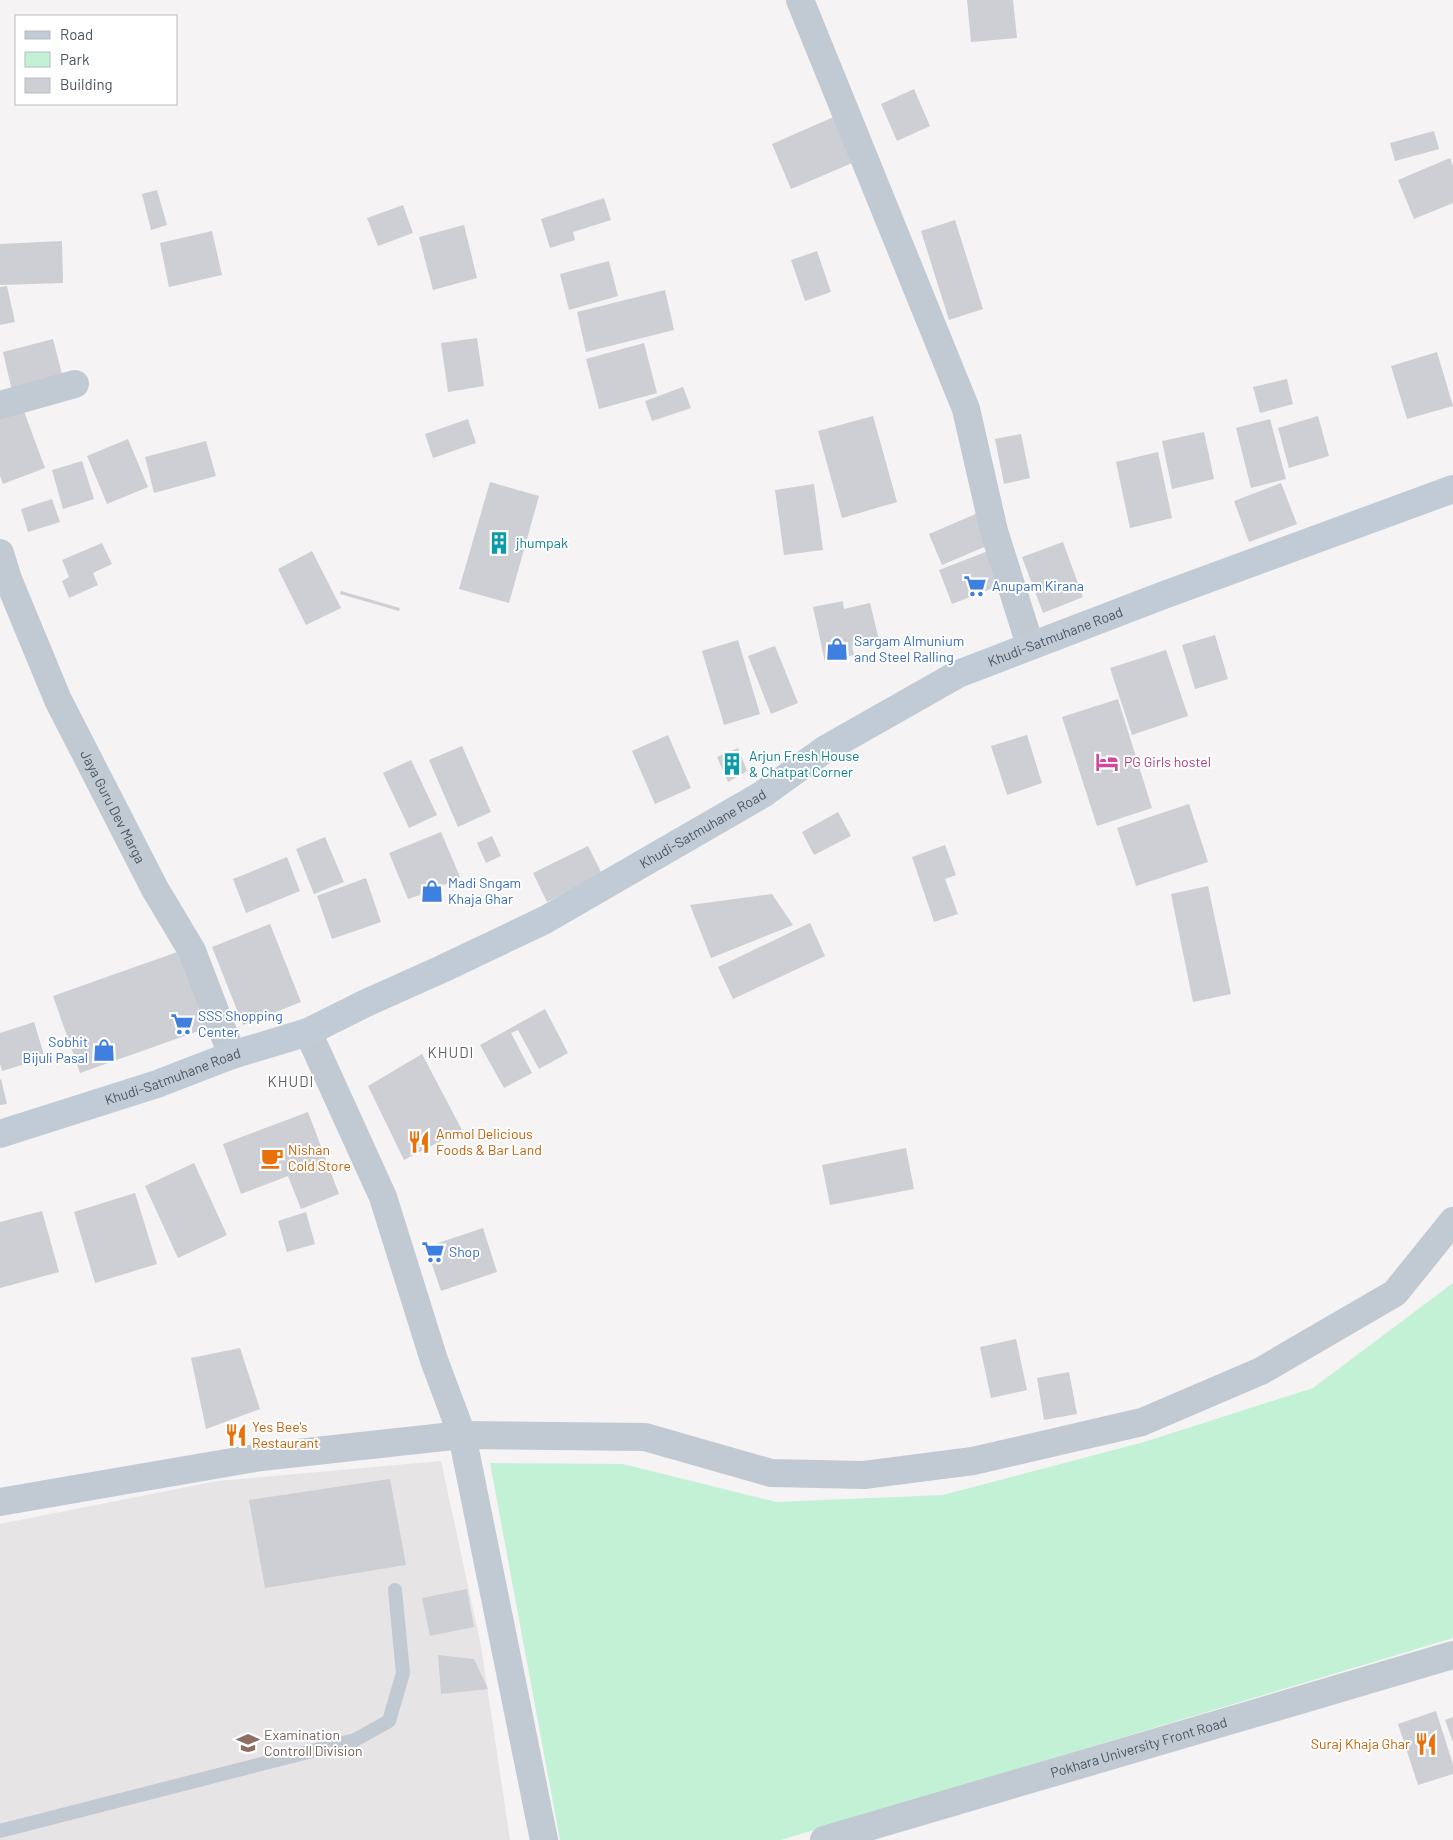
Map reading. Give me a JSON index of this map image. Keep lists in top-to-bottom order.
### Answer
{
  "streets": {
    "main road": ["Khudi-Satmuhane Road"],
    "street": ["Jaya Guru Dev Marga", "Pokhara University Front Road"]
  },
  "crossings": [
    ["Khudi-Satmuhane Road", "Jaya Guru Dev Marga"]
  ],
  "districts": ["KHUDI", "KHUDI"],
  "places": {
    "building": ["jhumpak", "Arjun Fresh House & Chatpat Corner"],
    "supermarket": ["Anupam Kirana", "SSS Shopping Center", "Shop"],
    "shop": ["Sargam Almunium and Steel Ralling", "Madi Sngam Khaja Ghar", "Sobhit Bijuli Pasal"],
    "hotel": ["PG Girls hostel"],
    "restaurant": ["Anmol Delicious Foods & Bar Land", "Yes Bee's Restaurant", "Suraj Khaja Ghar"],
    "cafe": ["Nishan Cold Store"],
    "school or university": ["Examination Controll Division"]
  },
  "legend": ["Road", "Park", "Building"]
}
